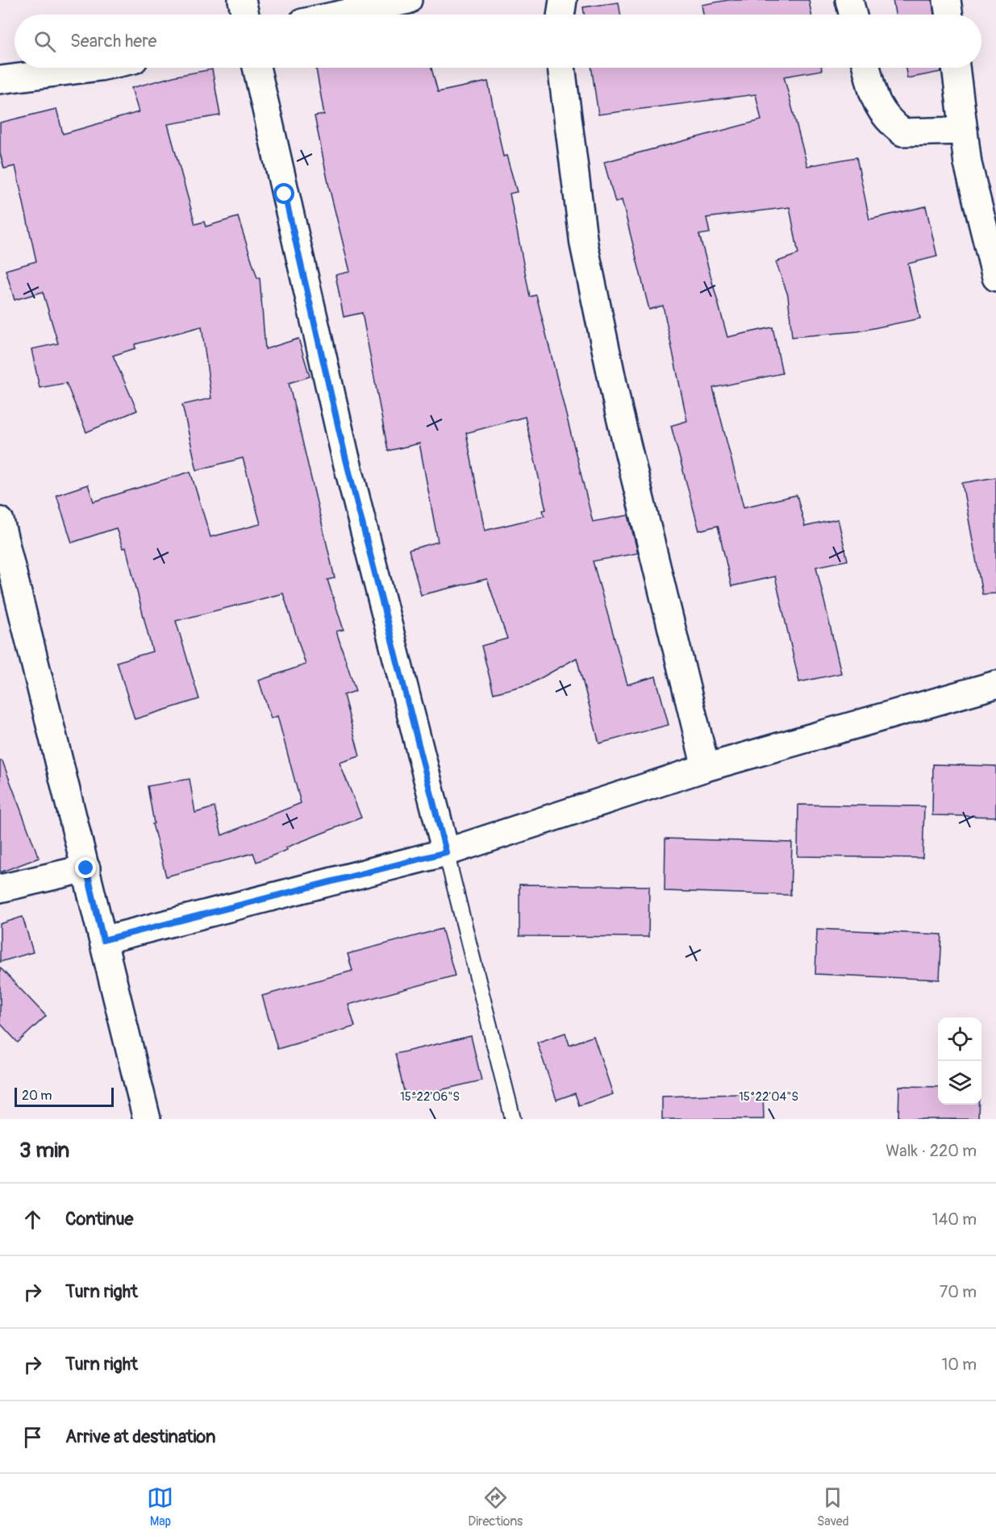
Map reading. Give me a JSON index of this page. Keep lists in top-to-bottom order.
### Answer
{
  "scale_bar": "20 m",
  "page": {
    "search": "Search here",
    "scale": "20 m",
    "heading": ["3 min", "Walk · 220 m"],
    "list": [
      ["Continue", "140 m"],
      ["Turn right", "70 m"],
      ["Turn right", "10 m"],
      "Arrive at destination"
    ],
    "nav": ["Map", "Directions", "Saved"]
  },
  "coordinates": ["15°22'06\"S", "15°22'04\"S"]
}
